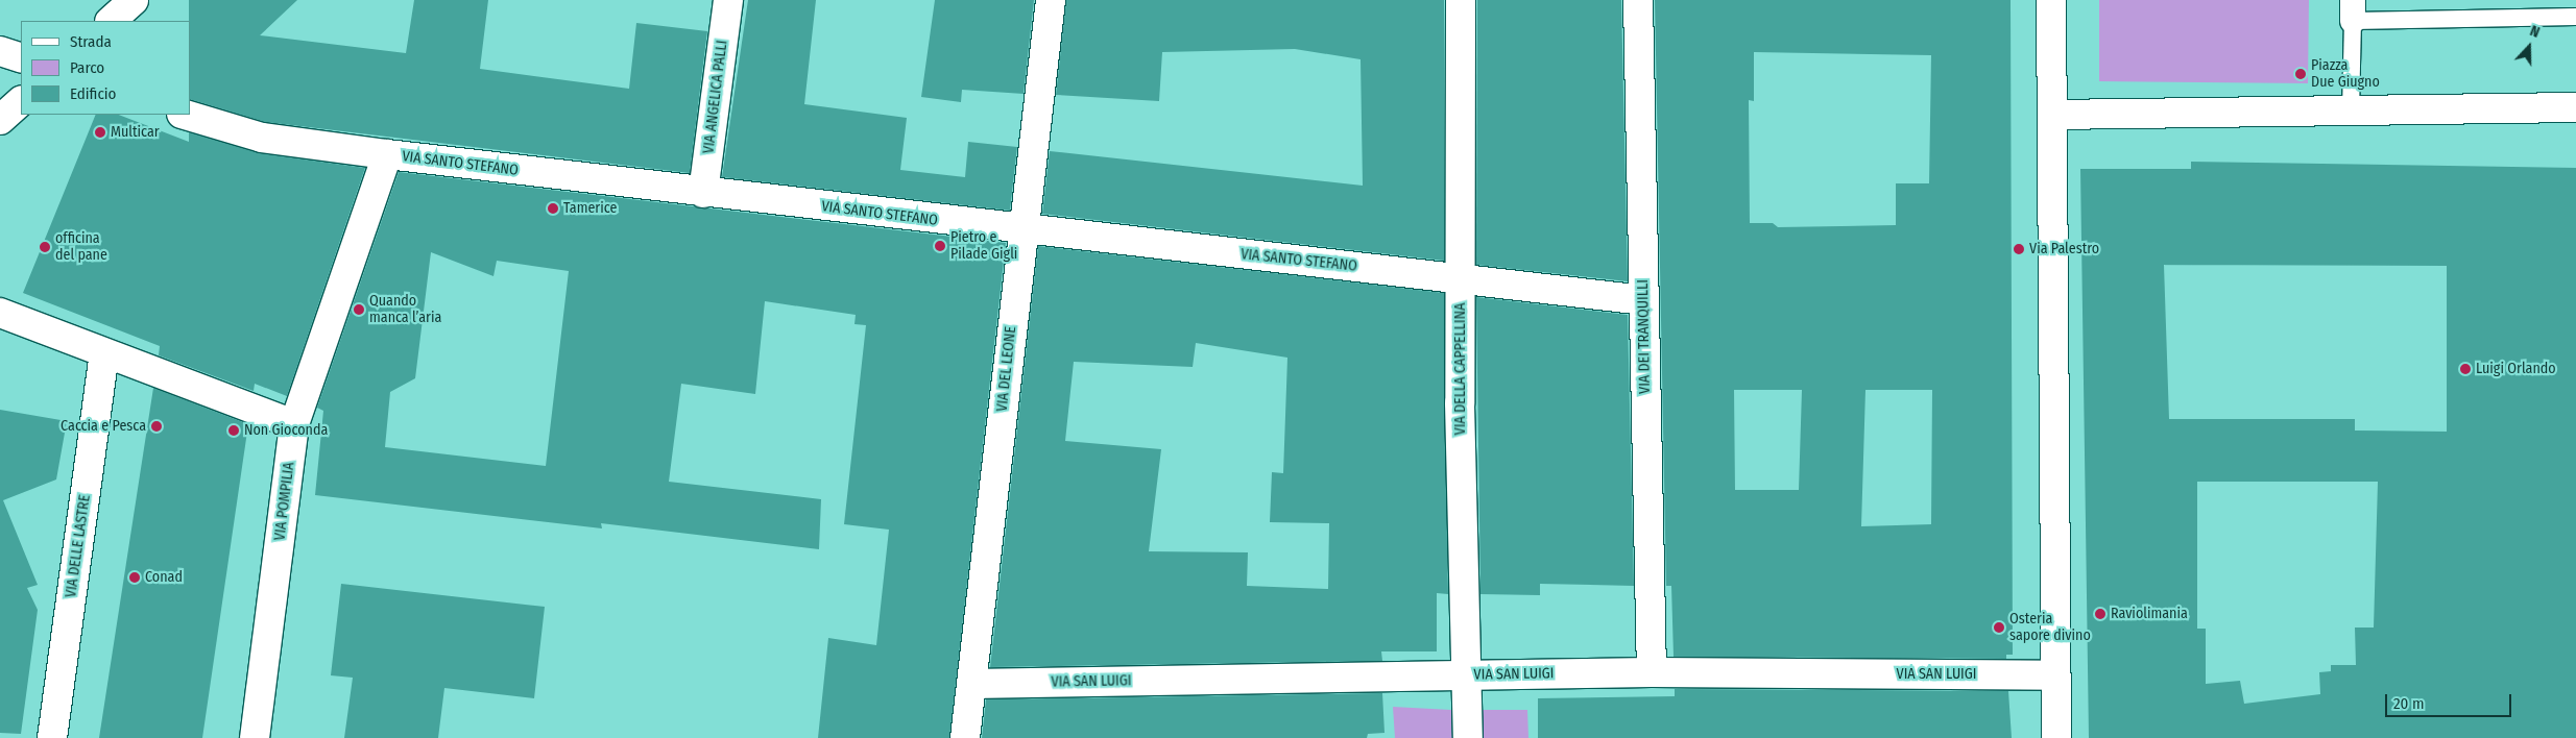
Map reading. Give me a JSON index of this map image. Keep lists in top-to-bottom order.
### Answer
{
  "streets": {
    "street": [
      "VIA ANGELICA PALLI",
      "VIA SANTO STEFANO",
      "VIA DEI TRANQUILLI",
      "VIA DEL LEONE",
      "VIA DELLA CAPPELLINA",
      "VIA POMPILIA",
      "VIA DELLE LASTRE",
      "VIA SAN LUIGI"
    ]
  },
  "crossings": [
    ["VIA ANGELICA PALLI", "VIA SANTO STEFANO"],
    ["VIA SANTO STEFANO", "VIA DEI TRANQUILLI"],
    ["VIA SANTO STEFANO", "VIA DEL LEONE"],
    ["VIA SANTO STEFANO", "VIA DELLA CAPPELLINA"],
    ["VIA SANTO STEFANO", "VIA POMPILIA"],
    ["VIA DEI TRANQUILLI", "VIA SAN LUIGI"],
    ["VIA DEL LEONE", "VIA SAN LUIGI"],
    ["VIA DELLA CAPPELLINA", "VIA SAN LUIGI"]
  ],
  "places": [
    "Piazza Due Giugno",
    "Multicar",
    "Tamerice",
    "Pietro e Pilade Gigli",
    "officina del pane",
    "Via Palestro",
    "Quando manca l’aria",
    "Luigi Orlando",
    "Caccia e Pesca",
    "Non Gioconda",
    "Conad",
    "Raviolimania",
    "Osteria sapore divino"
  ],
  "legend": ["Strada", "Parco", "Edificio"],
  "scale_bar": "20 m",
  "north": "top"
}
